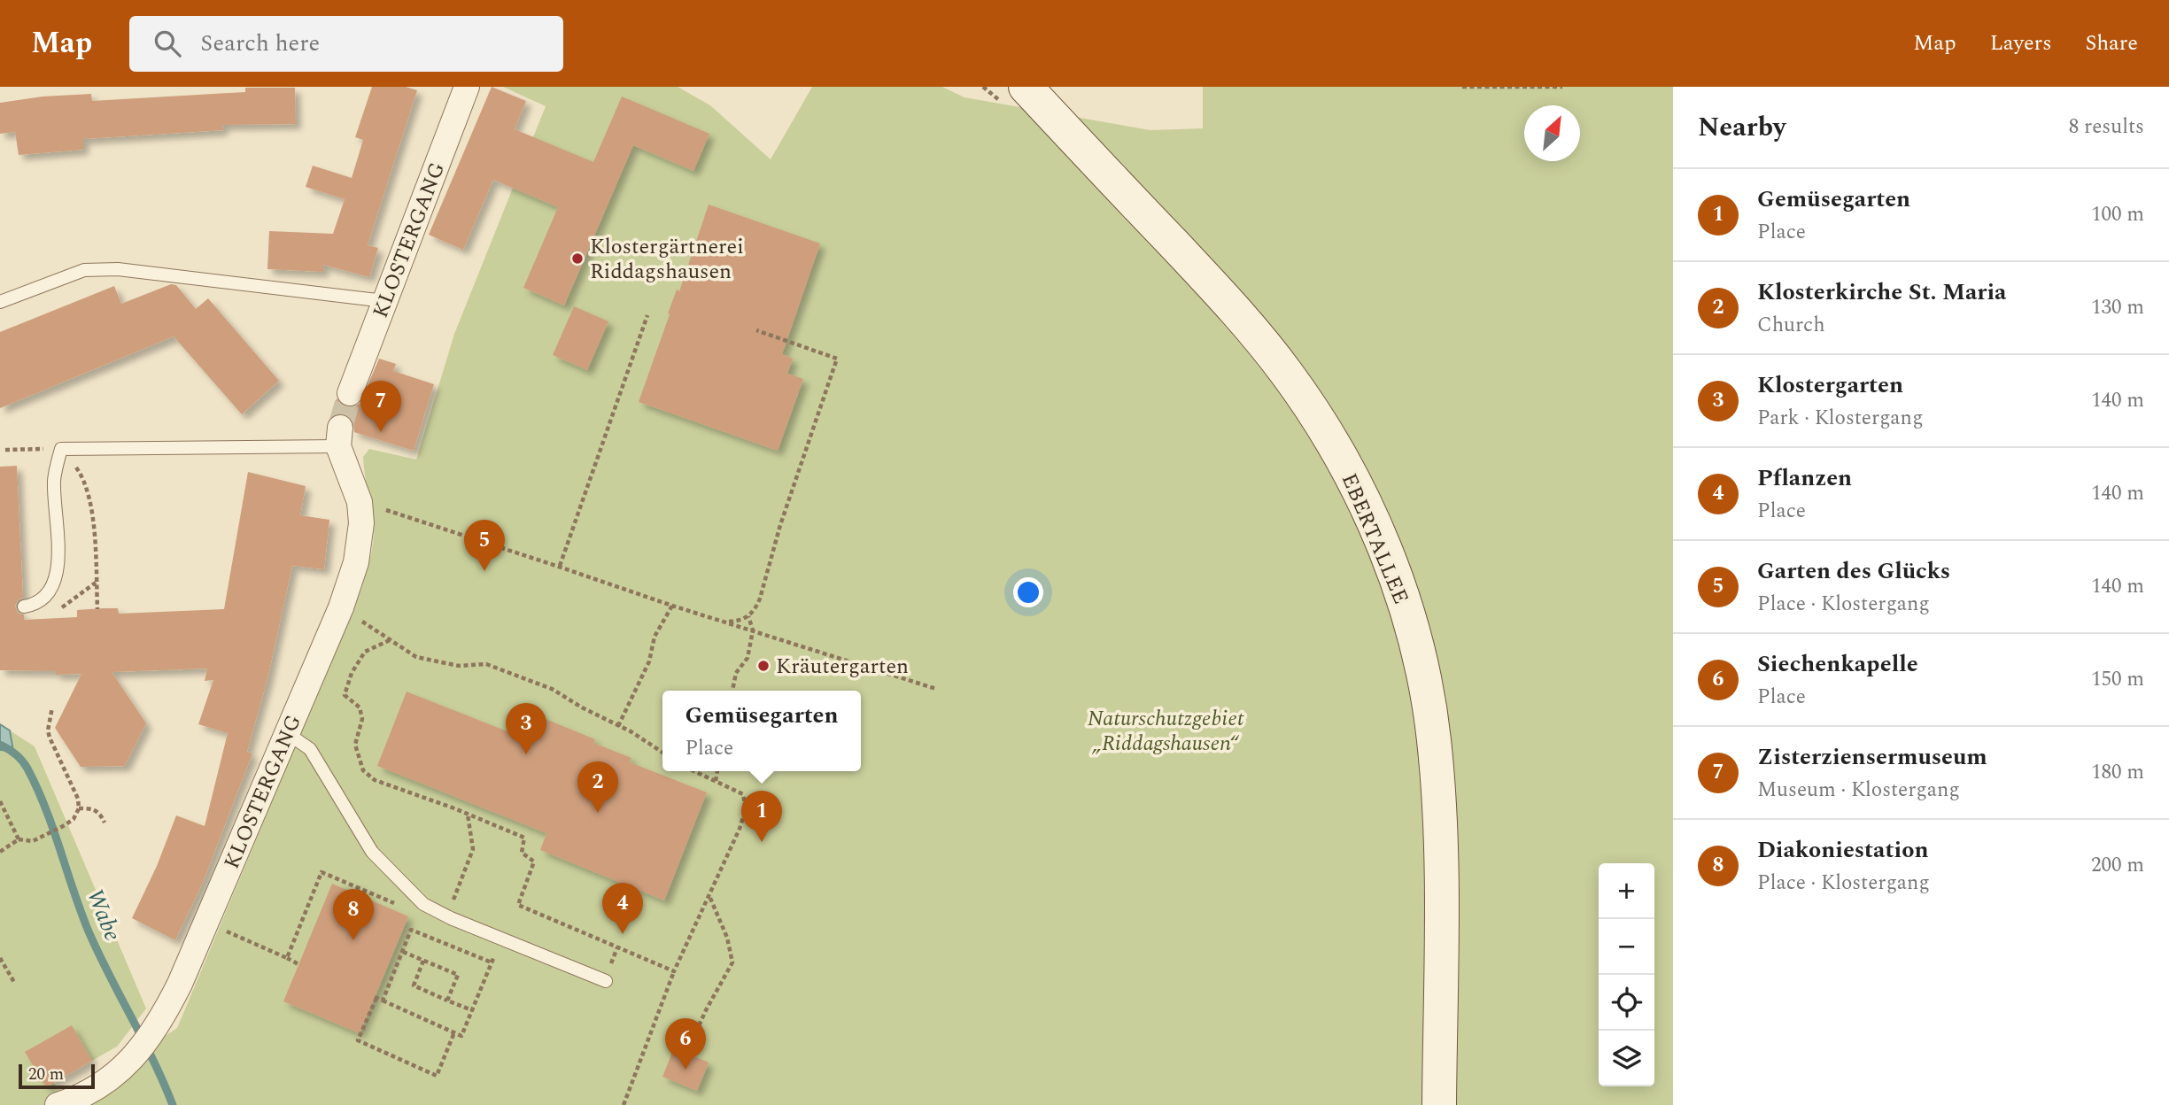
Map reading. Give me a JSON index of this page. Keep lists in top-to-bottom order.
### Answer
{
  "streets": {
    "main road": ["EBERTALLEE"],
    "street": ["KLOSTERGANG"]
  },
  "water": ["Wabe"],
  "parks": ["Naturschutzgebiet „Riddagshausen“"],
  "places": ["Klostergärtnerei Riddagshausen", "Kräutergarten"],
  "scale_bar": "20 m",
  "north": "top right",
  "page": {
    "header": "Map",
    "search": "Search here",
    "nav": ["Map", "Layers", "Share"],
    "heading": ["Nearby", "8 results"],
    "list": [
      {
        "mark": "1",
        "name": "Gemüsegarten",
        "note": "Place",
        "value": "100 m"
      },
      {
        "mark": "2",
        "name": "Klosterkirche St. Maria",
        "note": "Church",
        "value": "130 m"
      },
      {
        "mark": "3",
        "name": "Klostergarten",
        "note": "Park · Klostergang",
        "value": "140 m"
      },
      {
        "mark": "4",
        "name": "Pflanzen",
        "note": "Place",
        "value": "140 m"
      },
      {
        "mark": "5",
        "name": "Garten des Glücks",
        "note": "Place · Klostergang",
        "value": "140 m"
      },
      {
        "mark": "6",
        "name": "Siechenkapelle",
        "note": "Place",
        "value": "150 m"
      },
      {
        "mark": "7",
        "name": "Zisterziensermuseum",
        "note": "Museum · Klostergang",
        "value": "180 m"
      },
      {
        "mark": "8",
        "name": "Diakoniestation",
        "note": "Place · Klostergang",
        "value": "200 m"
      }
    ],
    "pins": [
      "7",
      "5",
      "3",
      "2",
      "1",
      "4",
      "8",
      "6"
    ],
    "popup": ["Gemüsegarten", "Place"],
    "map_buttons": ["+", "−"],
    "scale": "20 m"
  }
}
